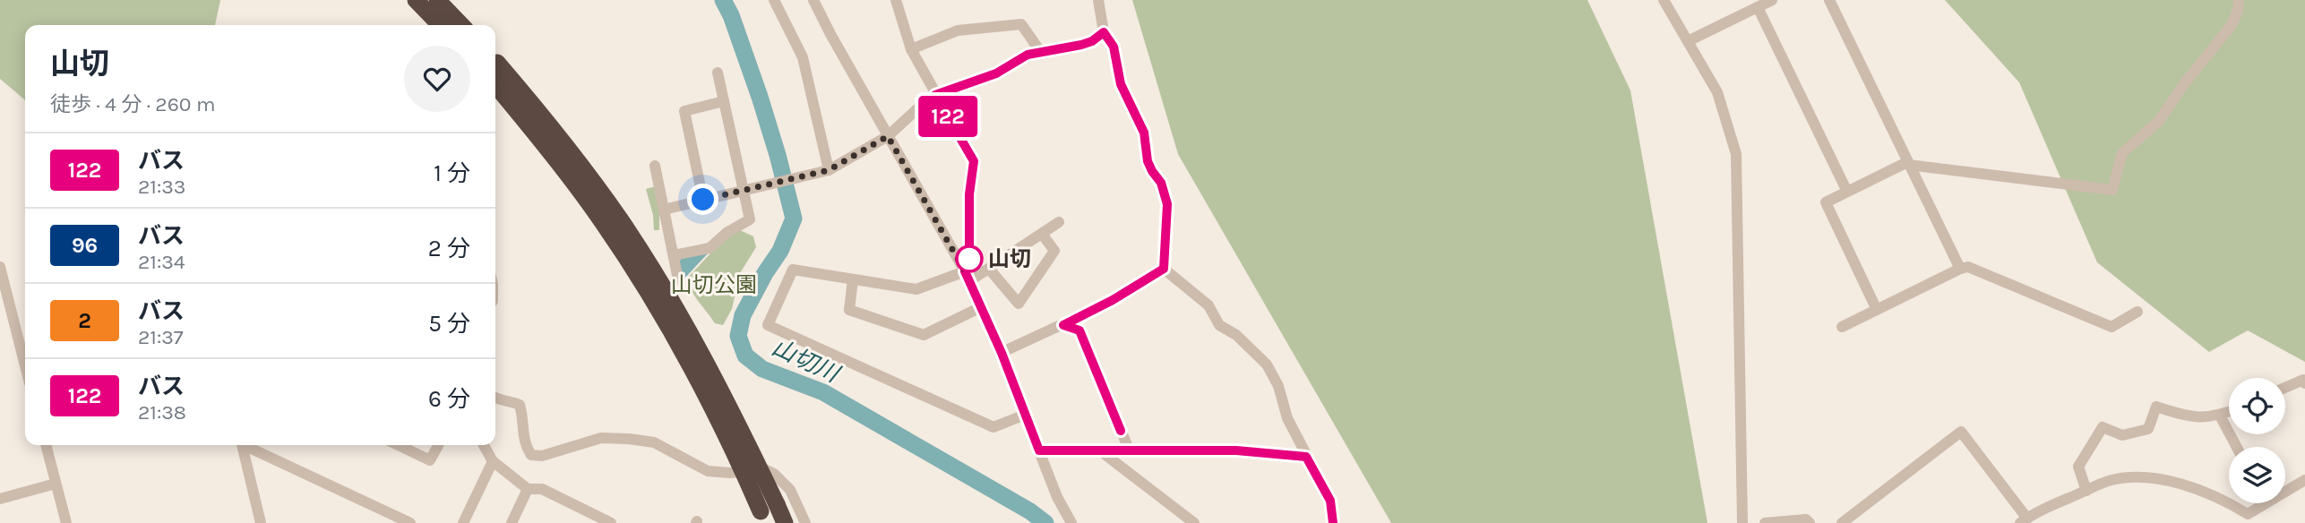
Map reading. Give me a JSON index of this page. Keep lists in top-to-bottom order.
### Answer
{
  "water": ["山切川"],
  "parks": ["山切公園"],
  "places": ["山切"],
  "lines": ["bus line 122"],
  "page": {
    "on_map": "122",
    "heading": ["山切", "徒歩 · 4 分 · 260 m"],
    "list": [
      {
        "mark": "122",
        "name": "バス",
        "note": "21:33",
        "value": "1 分"
      },
      {
        "mark": "96",
        "name": "バス",
        "note": "21:34",
        "value": "2 分"
      },
      {
        "mark": "2",
        "name": "バス",
        "note": "21:37",
        "value": "5 分"
      },
      {
        "mark": "122",
        "name": "バス",
        "note": "21:38",
        "value": "6 分"
      }
    ]
  }
}
